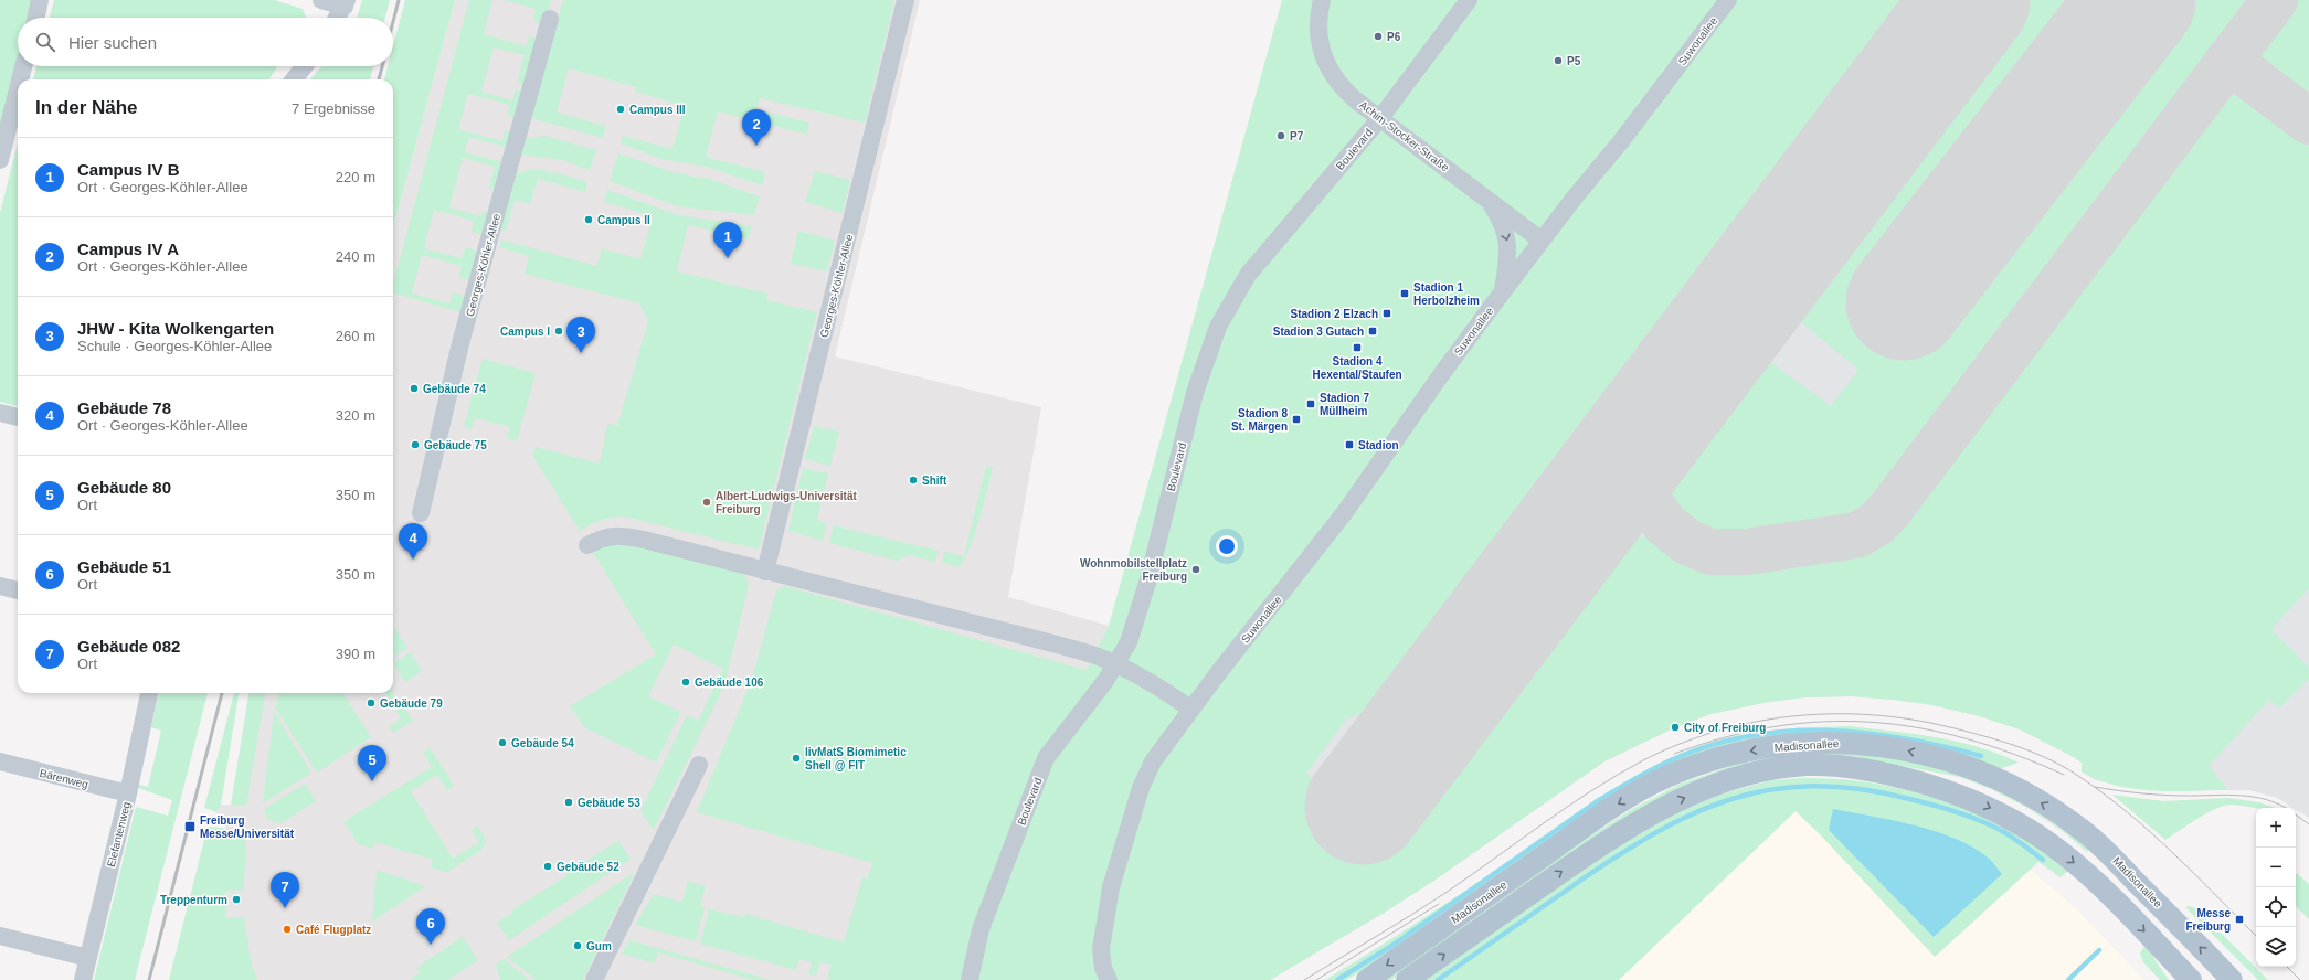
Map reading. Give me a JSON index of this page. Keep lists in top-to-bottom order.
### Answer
{
  "streets": {
    "main road": ["Madisonallee"],
    "street": [
      "Suwonallee",
      "Achim-Stocker-Straße",
      "Boulevard",
      "Georges-Köhler-Allee",
      "Bärenweg",
      "Elefantenweg"
    ]
  },
  "crossings": [
    ["Suwonallee", "Achim-Stocker-Straße"],
    ["Achim-Stocker-Straße", "Boulevard"],
    ["Bärenweg", "Elefantenweg"]
  ],
  "places": {
    "other": [
      "P6",
      "P5",
      "Campus III",
      "P7",
      "Campus II",
      "Campus I",
      "Gebäude 74",
      "Gebäude 75",
      "Shift",
      "Albert-Ludwigs-Universität Freiburg",
      "Wohnmobilstellplatz Freiburg",
      "Gebäude 106",
      "Gebäude 79",
      "City of Freiburg",
      "Gebäude 54",
      "livMatS Biomimetic Shell @ FIT",
      "Gebäude 53",
      "Gebäude 52",
      "Treppenturm",
      "Café Flugplatz",
      "Gum"
    ],
    "transit": [
      "Stadion 1 Herbolzheim",
      "Stadion 2 Elzach",
      "Stadion 3 Gutach",
      "Stadion 4 Hexental/Staufen",
      "Stadion 7 Müllheim",
      "Stadion 8 St. Märgen",
      "Stadion",
      "Freiburg Messe/Universität",
      "Messe Freiburg"
    ]
  },
  "page": {
    "search": "Hier suchen",
    "heading": ["In der Nähe", "7 Ergebnisse"],
    "pins": [
      "2",
      "1",
      "3",
      "4",
      "5",
      "7",
      "6"
    ],
    "list": [
      {
        "mark": "1",
        "name": "Campus IV B",
        "note": "Ort · Georges-Köhler-Allee",
        "value": "220 m"
      },
      {
        "mark": "2",
        "name": "Campus IV A",
        "note": "Ort · Georges-Köhler-Allee",
        "value": "240 m"
      },
      {
        "mark": "3",
        "name": "JHW - Kita Wolkengarten",
        "note": "Schule · Georges-Köhler-Allee",
        "value": "260 m"
      },
      {
        "mark": "4",
        "name": "Gebäude 78",
        "note": "Ort · Georges-Köhler-Allee",
        "value": "320 m"
      },
      {
        "mark": "5",
        "name": "Gebäude 80",
        "note": "Ort",
        "value": "350 m"
      },
      {
        "mark": "6",
        "name": "Gebäude 51",
        "note": "Ort",
        "value": "350 m"
      },
      {
        "mark": "7",
        "name": "Gebäude 082",
        "note": "Ort",
        "value": "390 m"
      }
    ],
    "map_buttons": ["+", "−"]
  }
}
